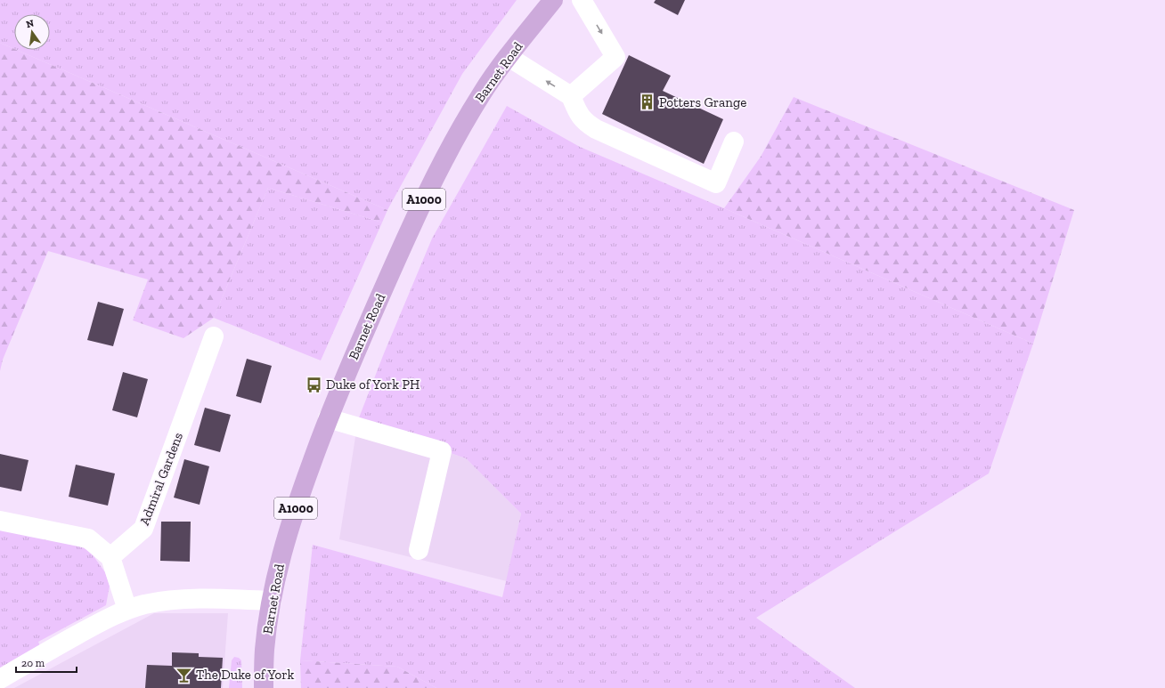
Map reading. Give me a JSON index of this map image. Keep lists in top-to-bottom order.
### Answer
{
  "streets": {
    "main road": ["Barnet Road", "A1000"],
    "street": ["Admiral Gardens"]
  },
  "places": {
    "building": ["Potters Grange"],
    "bus stop": ["Duke of York PH"],
    "bar": ["The Duke of York"]
  },
  "scale_bar": "20 m",
  "north": "top"
}
